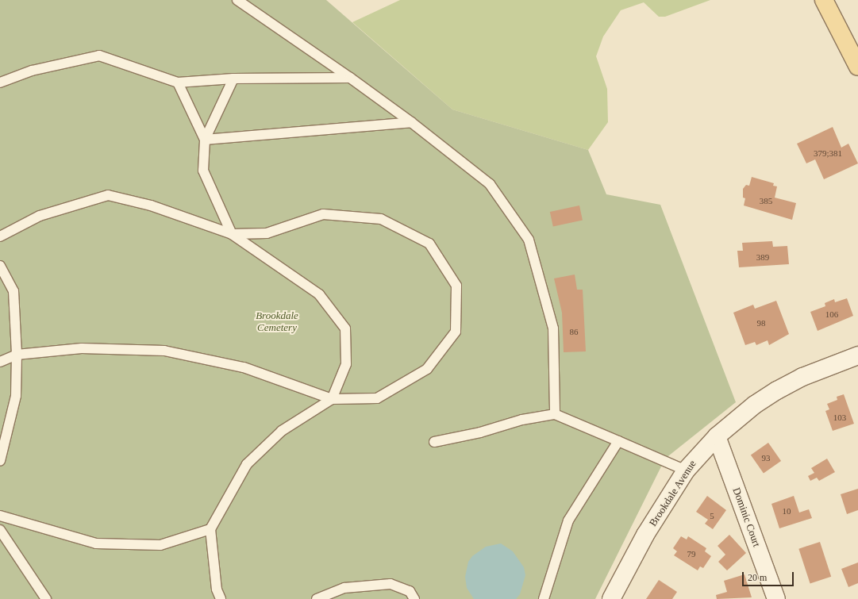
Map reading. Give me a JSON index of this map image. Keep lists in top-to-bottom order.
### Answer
{
  "streets": {
    "street": ["Brookdale Avenue", "Dominic Court"]
  },
  "crossings": [
    ["Brookdale Avenue", "Dominic Court"]
  ],
  "parks": ["Brookdale Cemetery"],
  "house_numbers": [
    "379;381",
    "385",
    "389",
    "106",
    "98",
    "86",
    "103",
    "93",
    "10",
    "5",
    "79"
  ],
  "scale_bar": "20 m"
}
